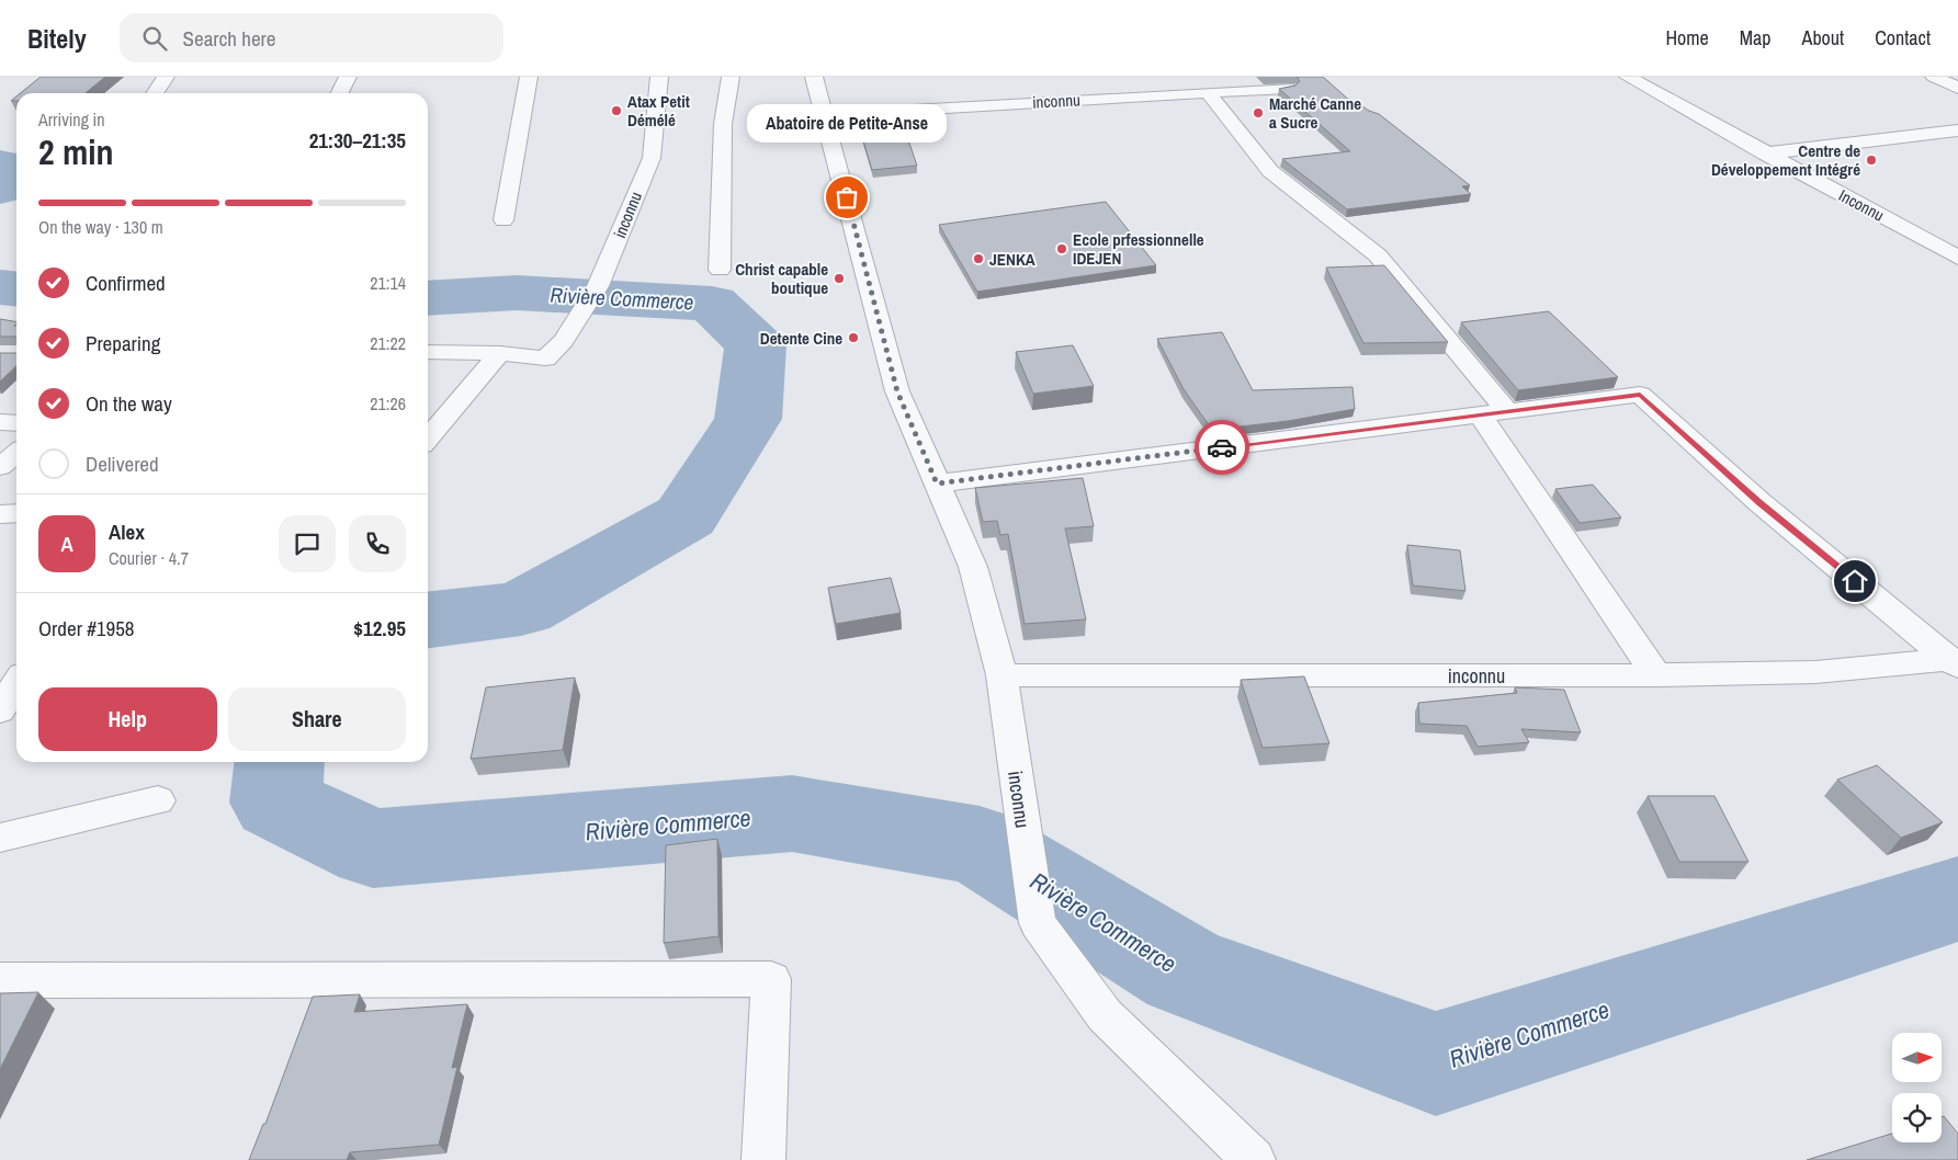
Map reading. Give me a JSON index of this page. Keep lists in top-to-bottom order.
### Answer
{
  "streets": {
    "street": ["inconnu", "Inconnu"]
  },
  "water": ["Rivière Commerce"],
  "places": [
    "Atax Petit Démélé",
    "Marché Canne a Sucre",
    "Centre de Développement Intégré",
    "Abatoire de Petite-Anse",
    "Ecole prfessionnelle IDEJEN",
    "JENKA",
    "Christ capable boutique",
    "Detente Cine"
  ],
  "north": "right",
  "page": {
    "header": "Bitely",
    "search": "Search here",
    "nav": [
      "Home",
      "Map",
      "About",
      "Contact"
    ],
    "heading": ["2 min", "Arriving in", "21:30–21:35"],
    "panel": [
      "Alex",
      "Courier · 4.7",
      "Order #1958",
      "$12.95"
    ],
    "bubble": "Abatoire de Petite-Anse",
    "bar": "On the way · 130 m",
    "list": [
      ["Confirmed", "21:14"],
      ["Preparing", "21:22"],
      ["On the way", "21:26"],
      "Delivered"
    ],
    "round": "A",
    "buttons": ["Help", "Share"]
  }
}
